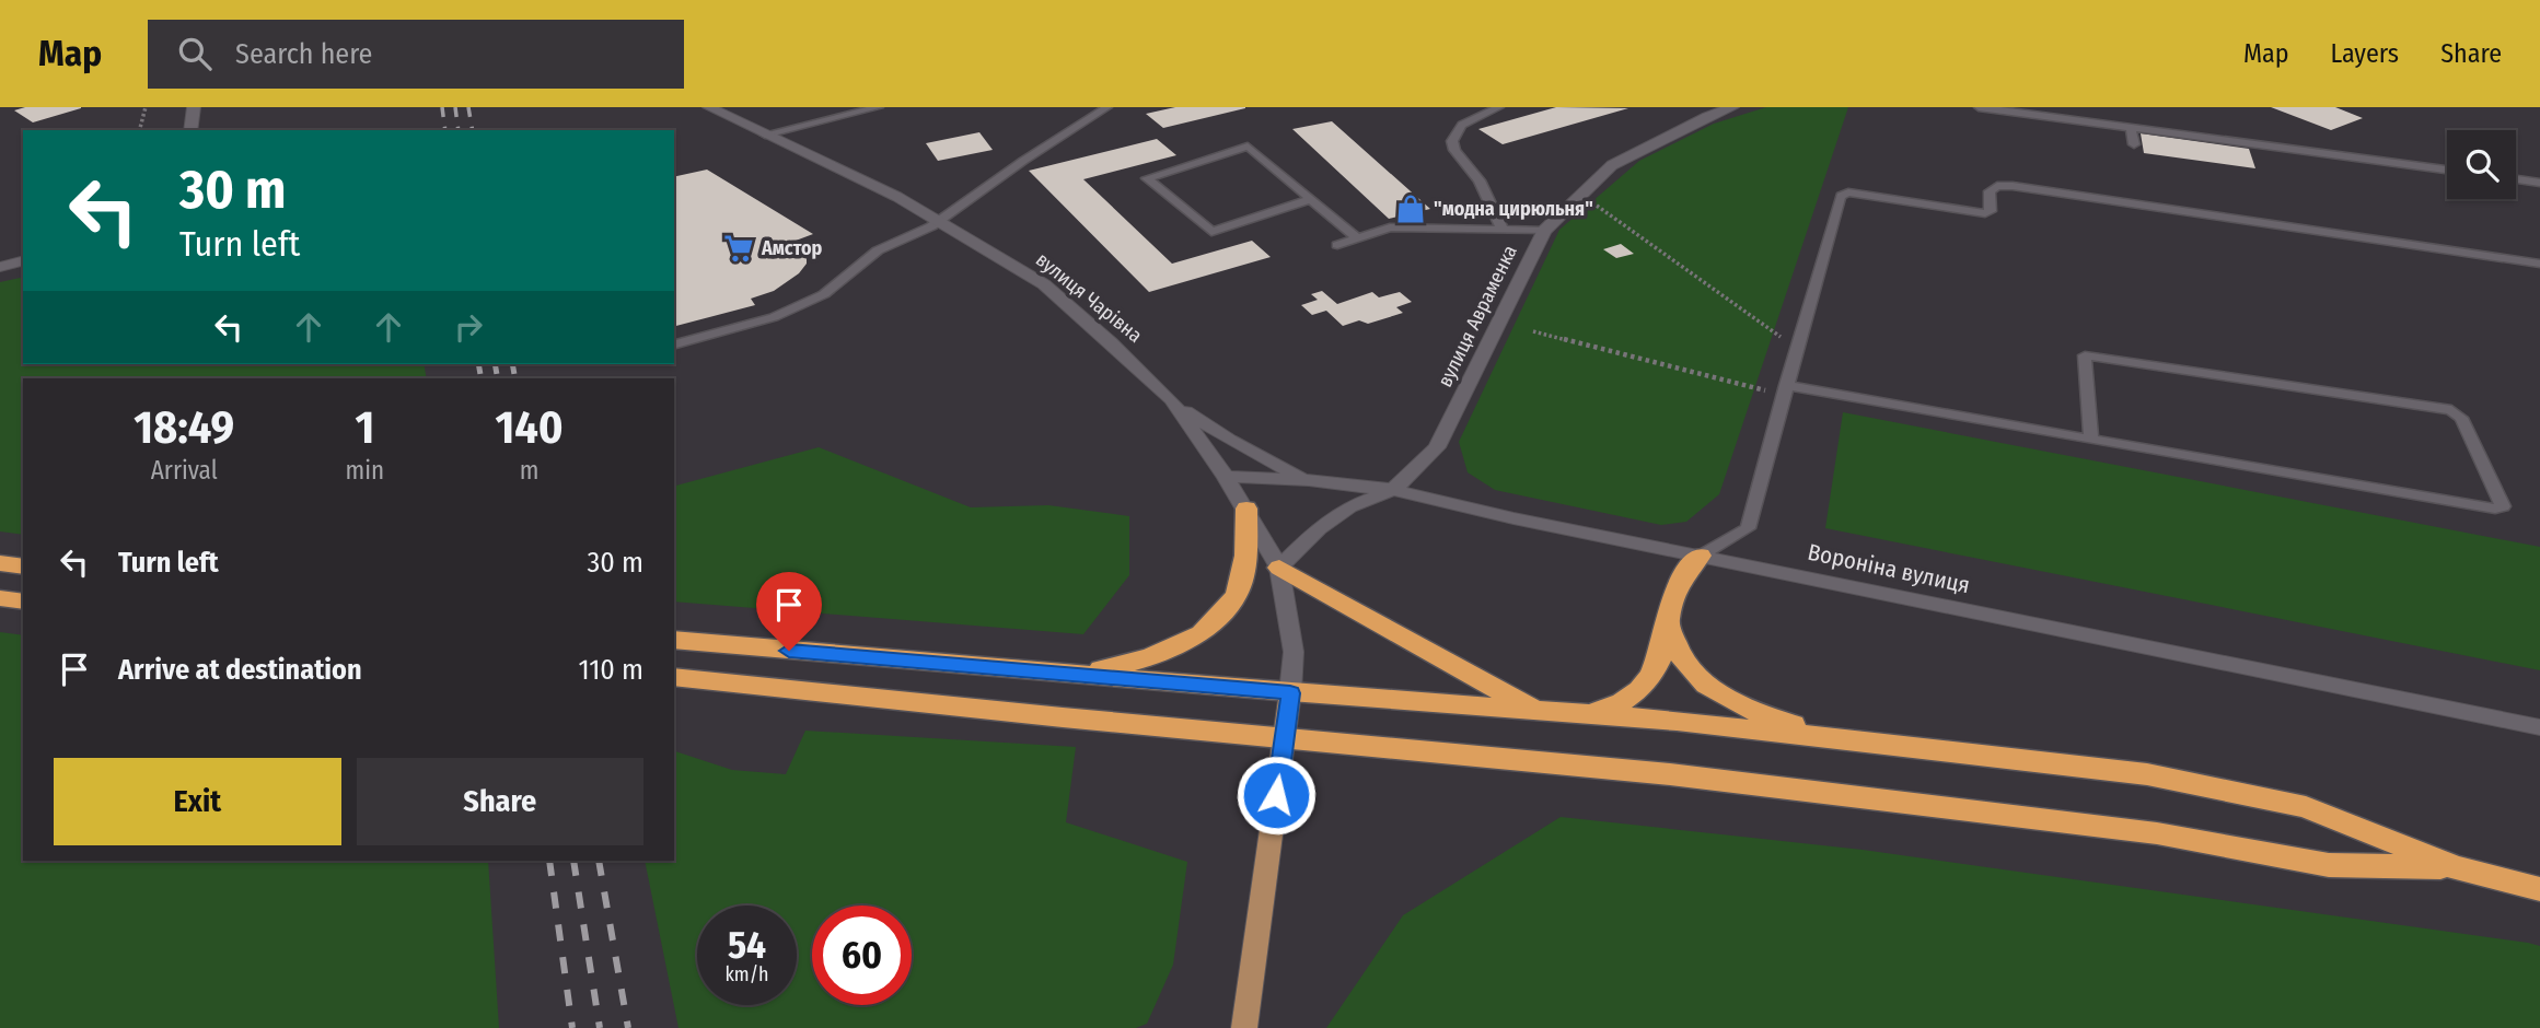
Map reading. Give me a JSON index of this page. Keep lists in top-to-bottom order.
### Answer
{
  "streets": {
    "main road": ["вулиця Чарівна", "вулиця Авраменка", "Вороніна вулиця"]
  },
  "crossings": [
    ["вулиця Чарівна", "Вороніна вулиця"],
    ["вулиця Авраменка", "Вороніна вулиця"]
  ],
  "places": {
    "shop": ["\"модна цирюльня\""],
    "supermarket": ["Амстор"]
  },
  "page": {
    "header": "Map",
    "search": "Search here",
    "nav": ["Map", "Layers", "Share"],
    "turn": ["30 m", "Turn left"],
    "eta": [
      "18:49",
      "Arrival",
      "1",
      "min",
      "140",
      "m"
    ],
    "list": [
      {
        "name": "Turn left",
        "value": "30 m"
      },
      {
        "name": "Arrive at destination",
        "value": "110 m"
      }
    ],
    "buttons": ["Exit", "Share"],
    "speed": "54 km/h",
    "limit": "60"
  }
}
